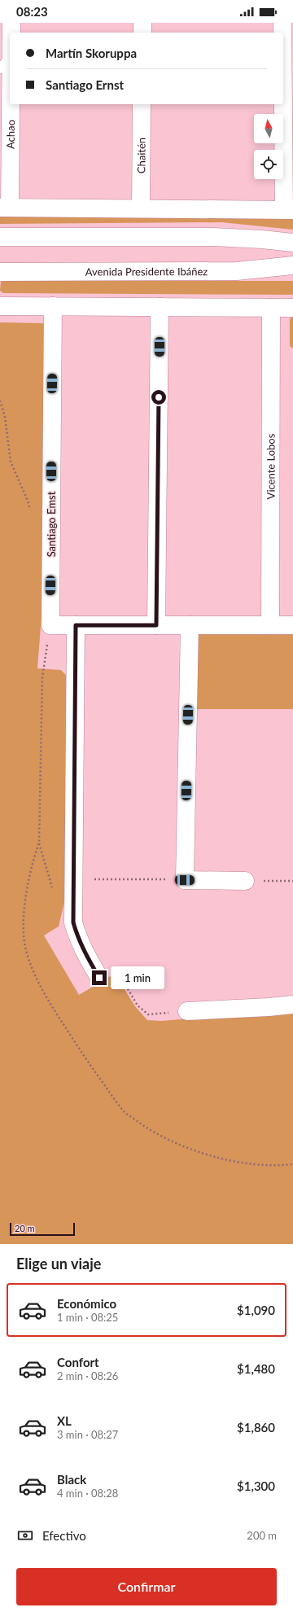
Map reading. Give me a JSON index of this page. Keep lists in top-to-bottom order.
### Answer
{
  "streets": {
    "street": [
      "Achao",
      "Chaitén",
      "Avenida Presidente Ibáñez",
      "Vicente Lobos",
      "Santiago Emst"
    ]
  },
  "scale_bar": "20 m",
  "north": "top",
  "page": {
    "status": "08:23",
    "banner": ["Martín Skoruppa", "Santiago Ernst"],
    "bubble": "1 min",
    "scale": "20 m",
    "heading": "Elige un viaje",
    "list": [
      {
        "name": "Económico",
        "note": "1 min · 08:25",
        "value": "$1,090"
      },
      {
        "name": "Confort",
        "note": "2 min · 08:26",
        "value": "$1,480"
      },
      {
        "name": "XL",
        "note": "3 min · 08:27",
        "value": "$1,860"
      },
      {
        "name": "Black",
        "note": "4 min · 08:28",
        "value": "$1,300"
      }
    ],
    "pay": ["Efectivo", "200 m"],
    "buttons": "Confirmar"
  }
}
